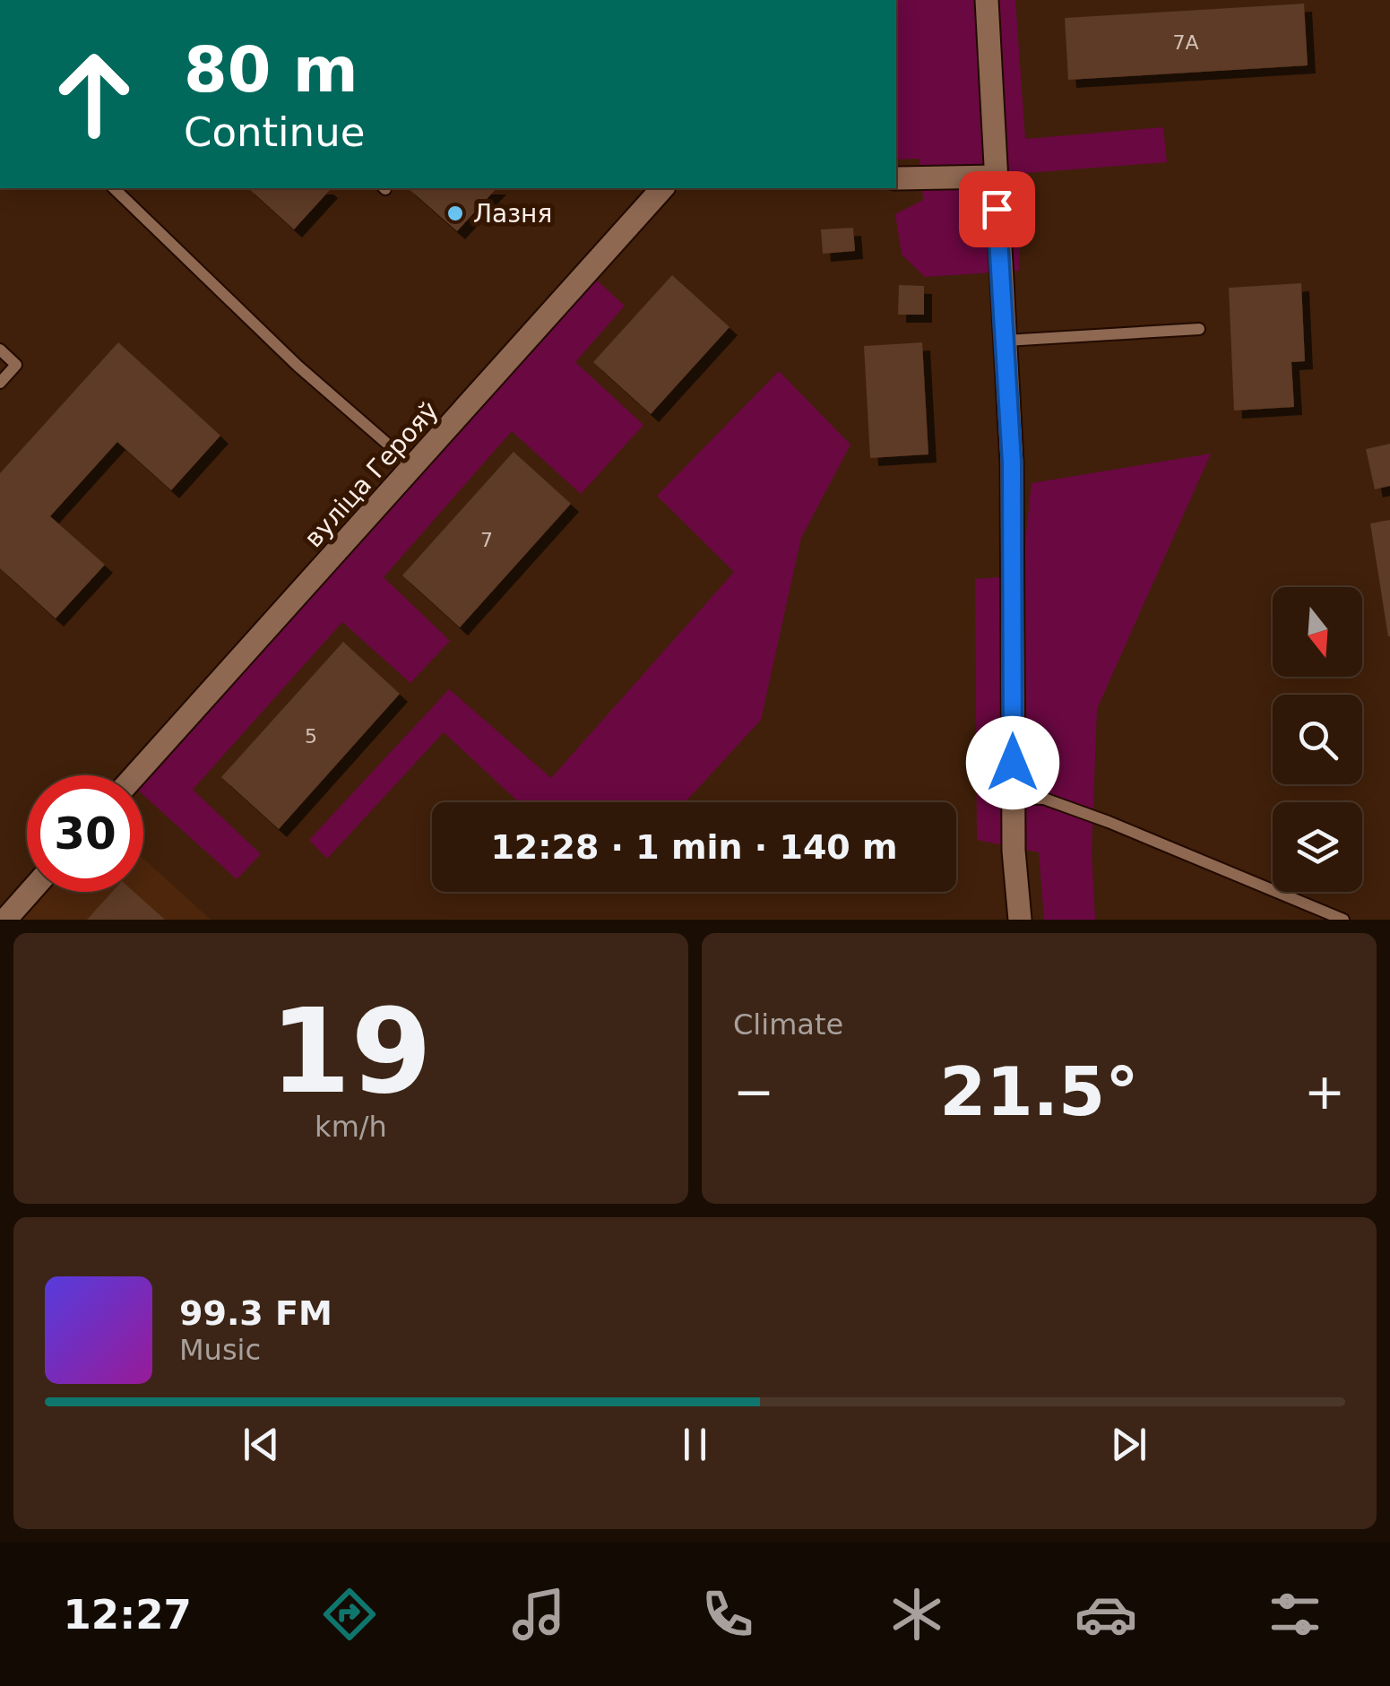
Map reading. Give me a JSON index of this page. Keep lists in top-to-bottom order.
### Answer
{
  "streets": {
    "street": ["вуліца Герояў"]
  },
  "places": ["Лазня"],
  "house_numbers": ["7А", "7", "5"],
  "north": "bottom",
  "page": {
    "turn": ["80 m", "Continue"],
    "limit": "30",
    "trip": "12:28 · 1 min · 140 m",
    "tile": [
      ["19", "km/h"],
      "Climate"
    ],
    "heat": ["−", "21.5°", "+"],
    "song": ["99.3 FM", "Music"],
    "tabs": "12:27"
  }
}
